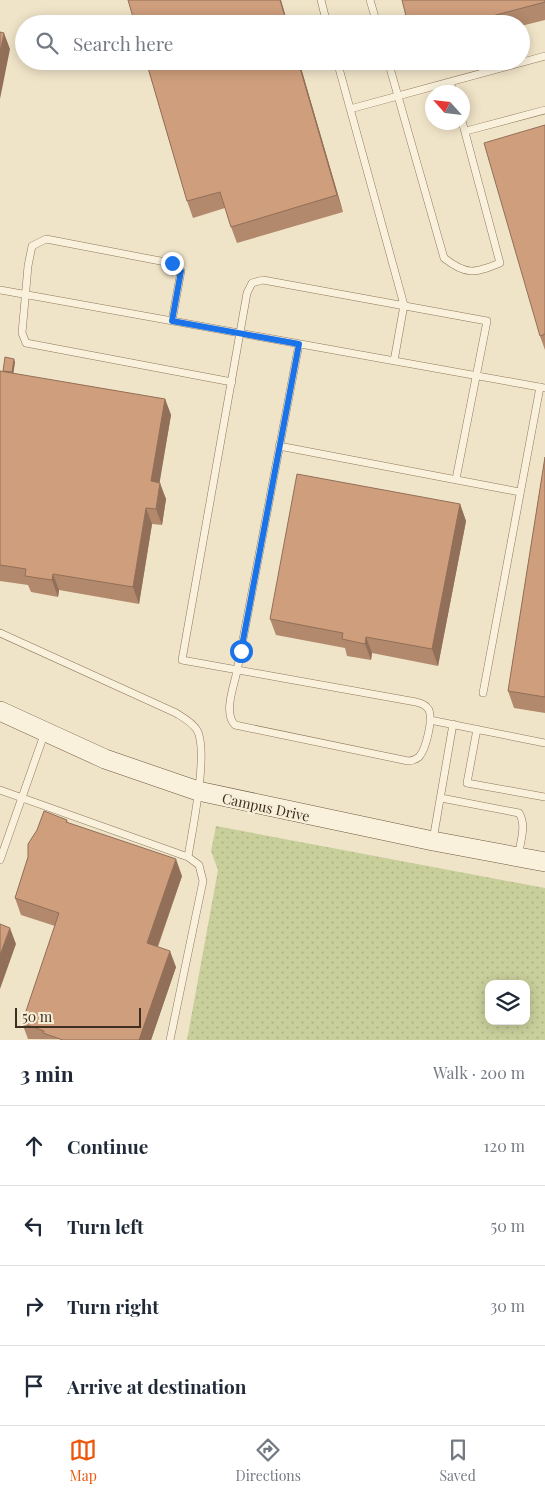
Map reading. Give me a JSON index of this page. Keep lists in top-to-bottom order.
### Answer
{
  "streets": {
    "street": ["Campus Drive"]
  },
  "scale_bar": "50 m",
  "north": "top left",
  "page": {
    "search": "Search here",
    "scale": "50 m",
    "heading": ["3 min", "Walk · 200 m"],
    "list": [
      ["Continue", "120 m"],
      ["Turn left", "50 m"],
      ["Turn right", "30 m"],
      "Arrive at destination"
    ],
    "nav": ["Map", "Directions", "Saved"]
  }
}
